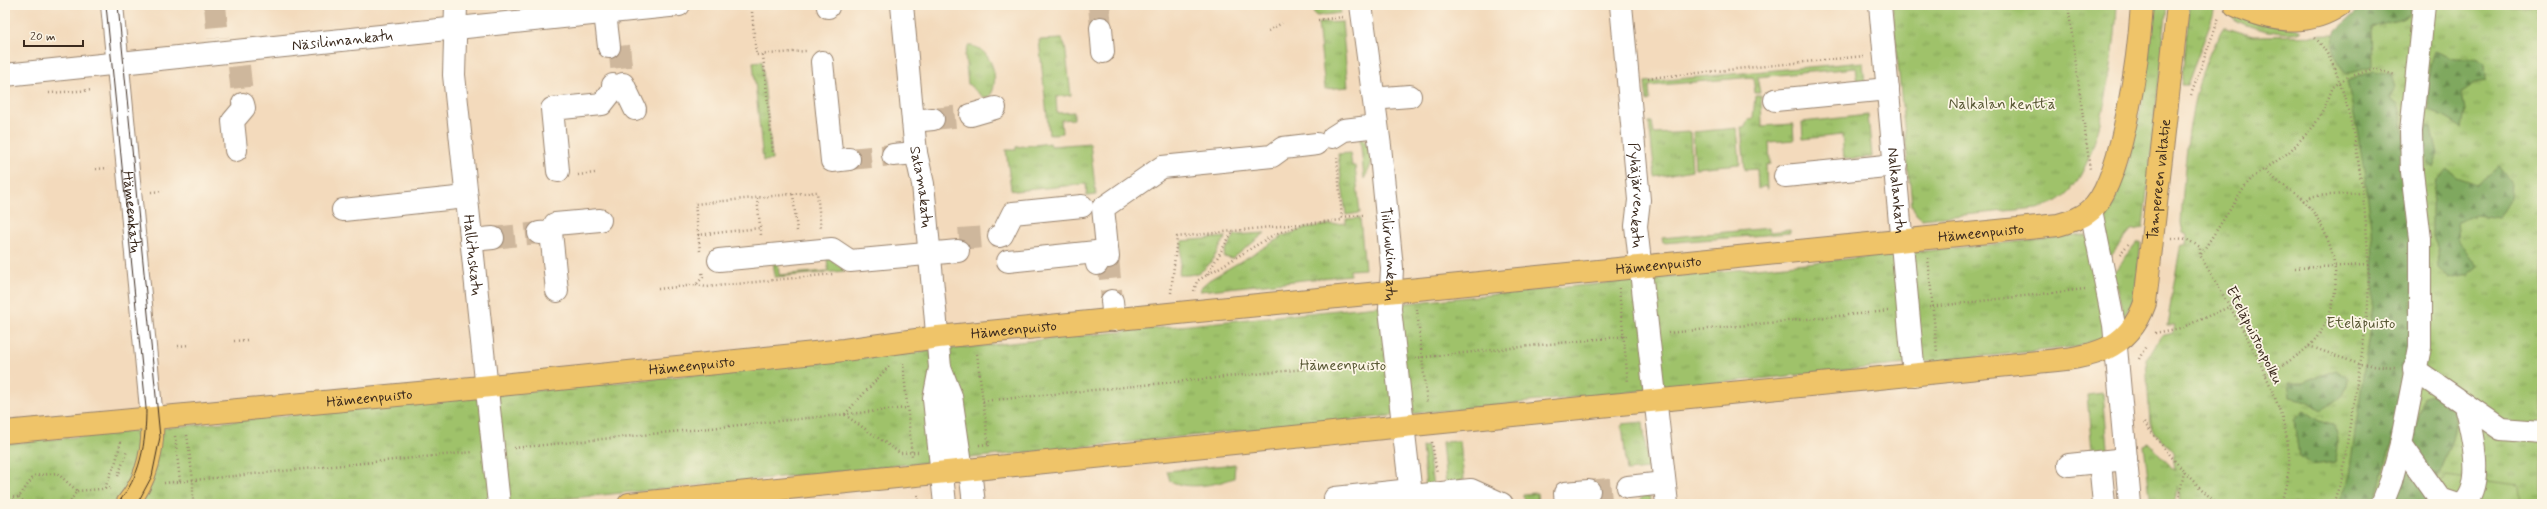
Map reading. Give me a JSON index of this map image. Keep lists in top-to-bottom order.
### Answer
{
  "streets": {
    "main road": ["Tampereen valtatie", "Hämeenpuisto"],
    "street": [
      "Näsilinnankatu",
      "Satamakatu",
      "Nalkalankatu",
      "Pyhäjärvenkatu",
      "Hämeenkatu",
      "Tiiliruukinkatu",
      "Hallituskatu"
    ],
    "path": ["Eteläpuistonpolku"]
  },
  "crossings": [
    ["Näsilinnankatu", "Hämeenkatu"],
    ["Näsilinnankatu", "Hallituskatu"],
    ["Satamakatu", "Hämeenpuisto"],
    ["Nalkalankatu", "Hämeenpuisto"],
    ["Pyhäjärvenkatu", "Hämeenpuisto"],
    ["Hämeenkatu", "Hämeenpuisto"],
    ["Hämeenpuisto", "Tiiliruukinkatu"],
    ["Hämeenpuisto", "Hallituskatu"]
  ],
  "parks": ["Nalkalan kenttä", "Eteläpuisto", "Hämeenpuisto"],
  "scale_bar": "20 m"
}
